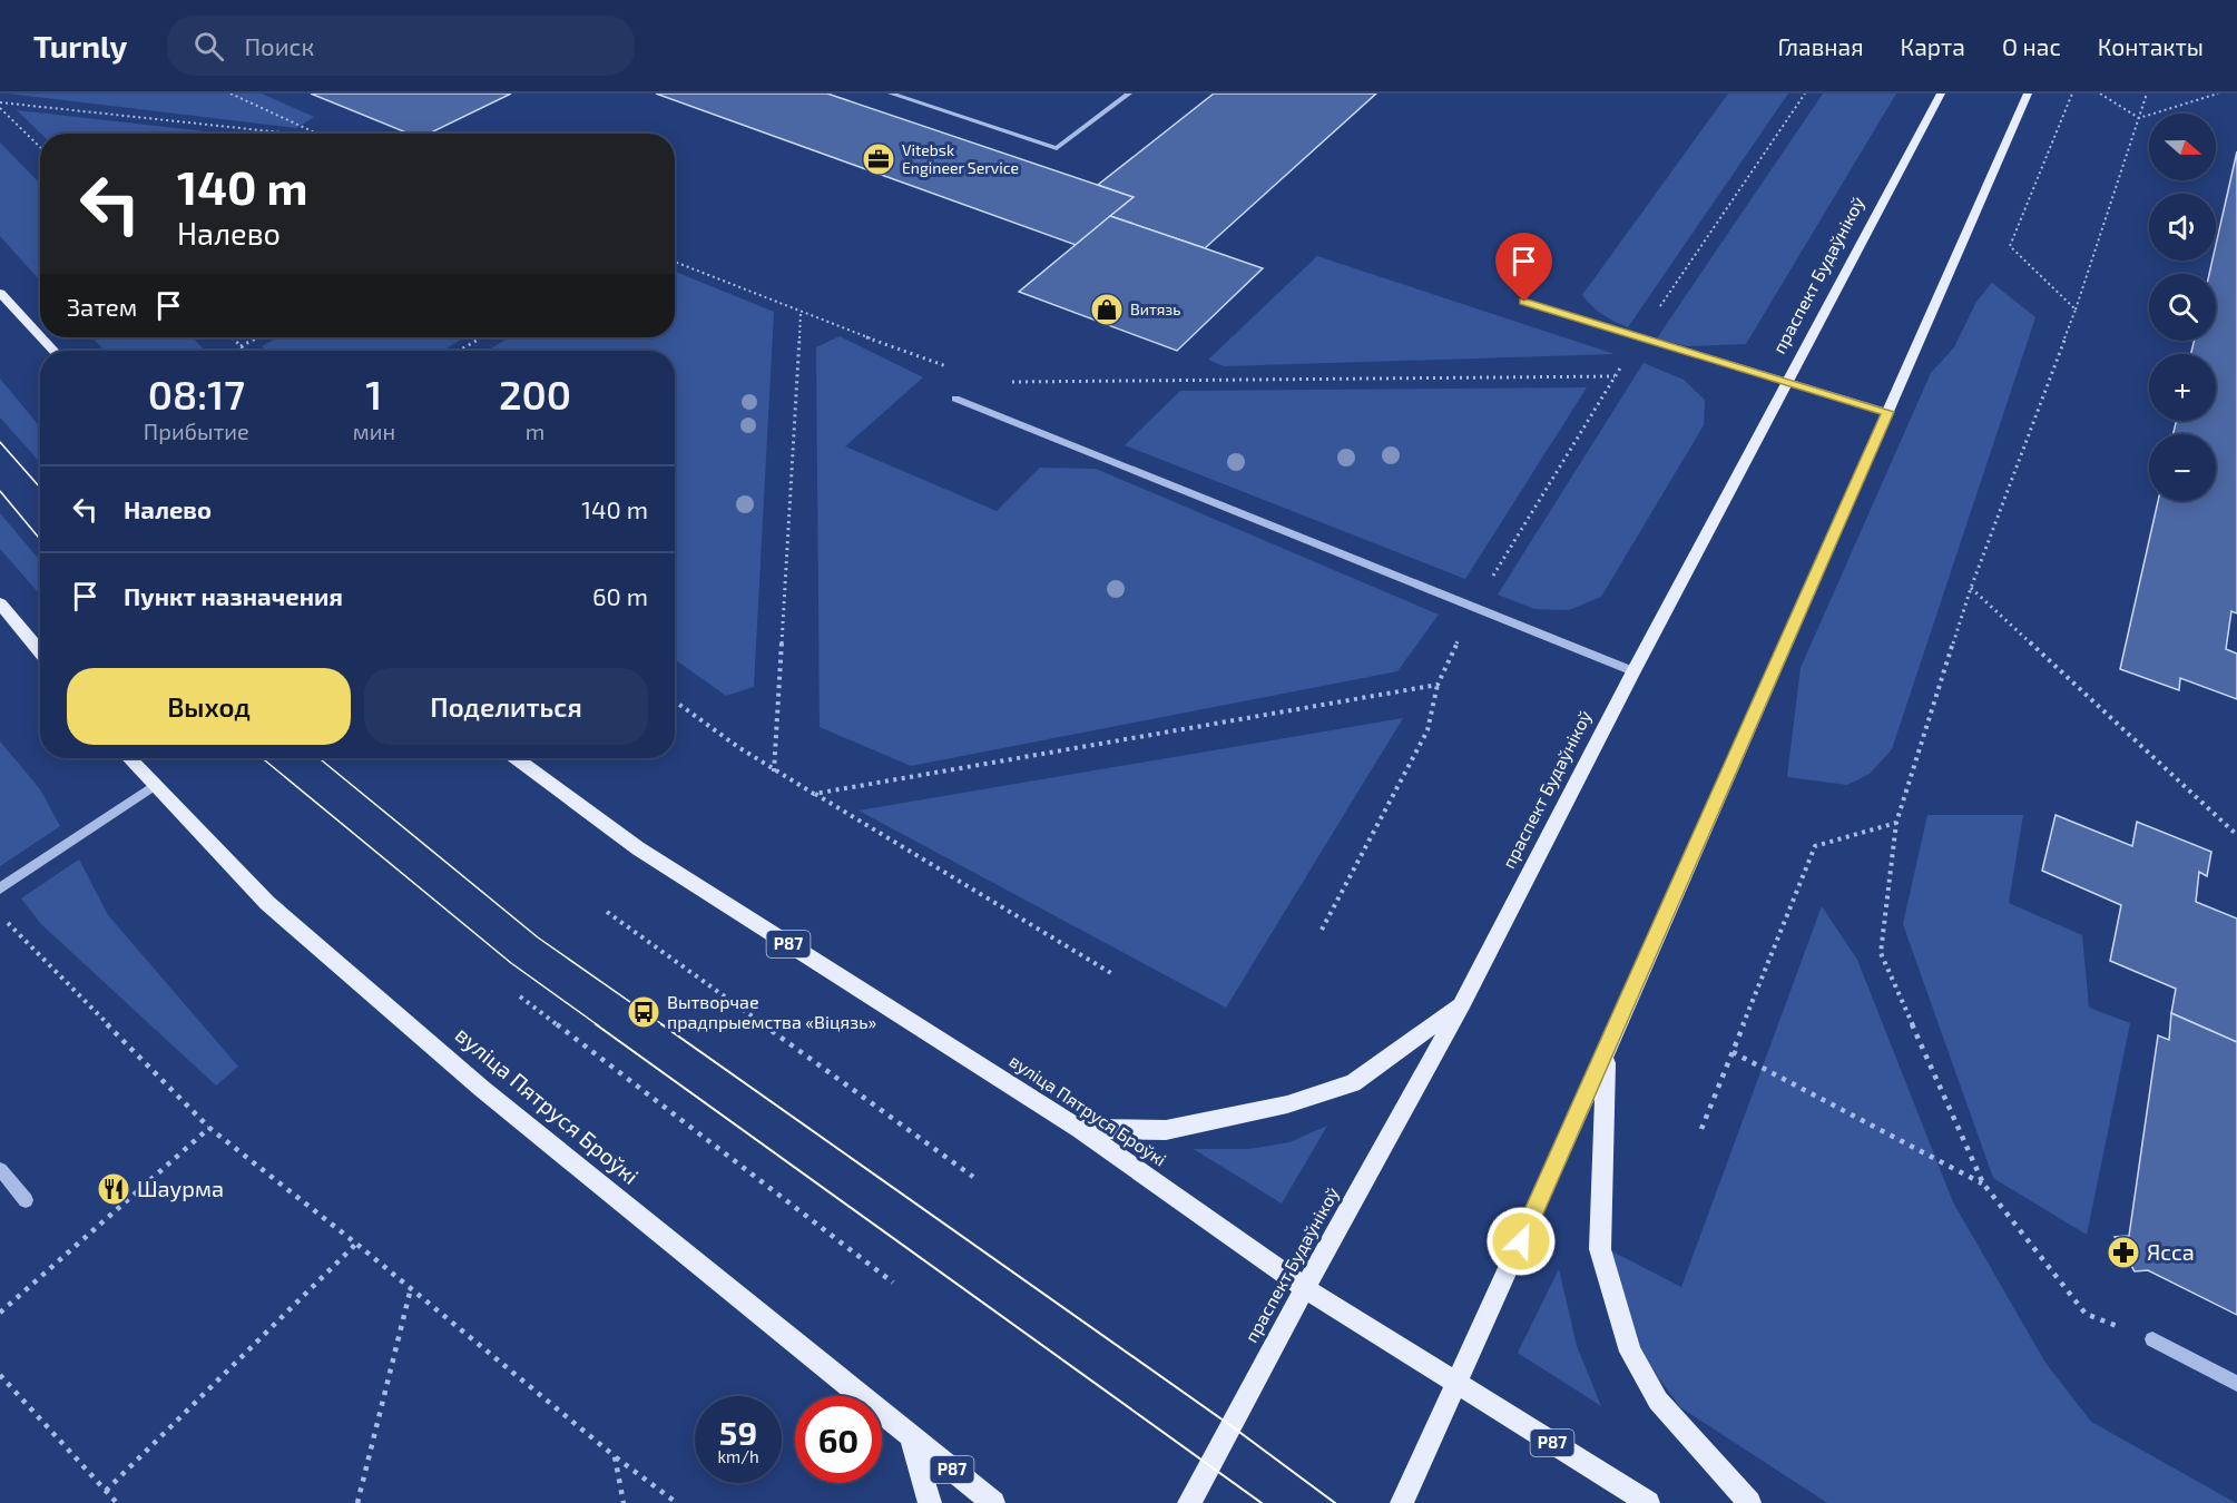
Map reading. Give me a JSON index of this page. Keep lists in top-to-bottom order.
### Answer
{
  "streets": {
    "main road": ["праспект Будаўнікоў", "Р87", "вуліца Пятруся Броўкі"]
  },
  "crossings": [
    ["праспект Будаўнікоў", "вуліца Пятруся Броўкі"]
  ],
  "places": {
    "office": ["Vitebsk Engineer Service"],
    "shop": ["Витязь"],
    "bus stop": ["Вытворчае прадпрыемства «Віцязь»"],
    "restaurant": ["Шаурма"],
    "pharmacy": ["Ясса"]
  },
  "north": "right",
  "page": {
    "header": "Turnly",
    "search": "Поиск",
    "nav": [
      "Главная",
      "Карта",
      "О нас",
      "Контакты"
    ],
    "map_buttons": ["+", "−"],
    "turn": ["140 m", "Налево"],
    "then": "Затем",
    "eta": [
      "08:17",
      "Прибытие",
      "1",
      "мин",
      "200",
      "m"
    ],
    "list": [
      {
        "name": "Налево",
        "value": "140 m"
      },
      {
        "name": "Пункт назначения",
        "value": "60 m"
      }
    ],
    "buttons": ["Выход", "Поделиться"],
    "speed": "59 km/h",
    "limit": "60"
  }
}
